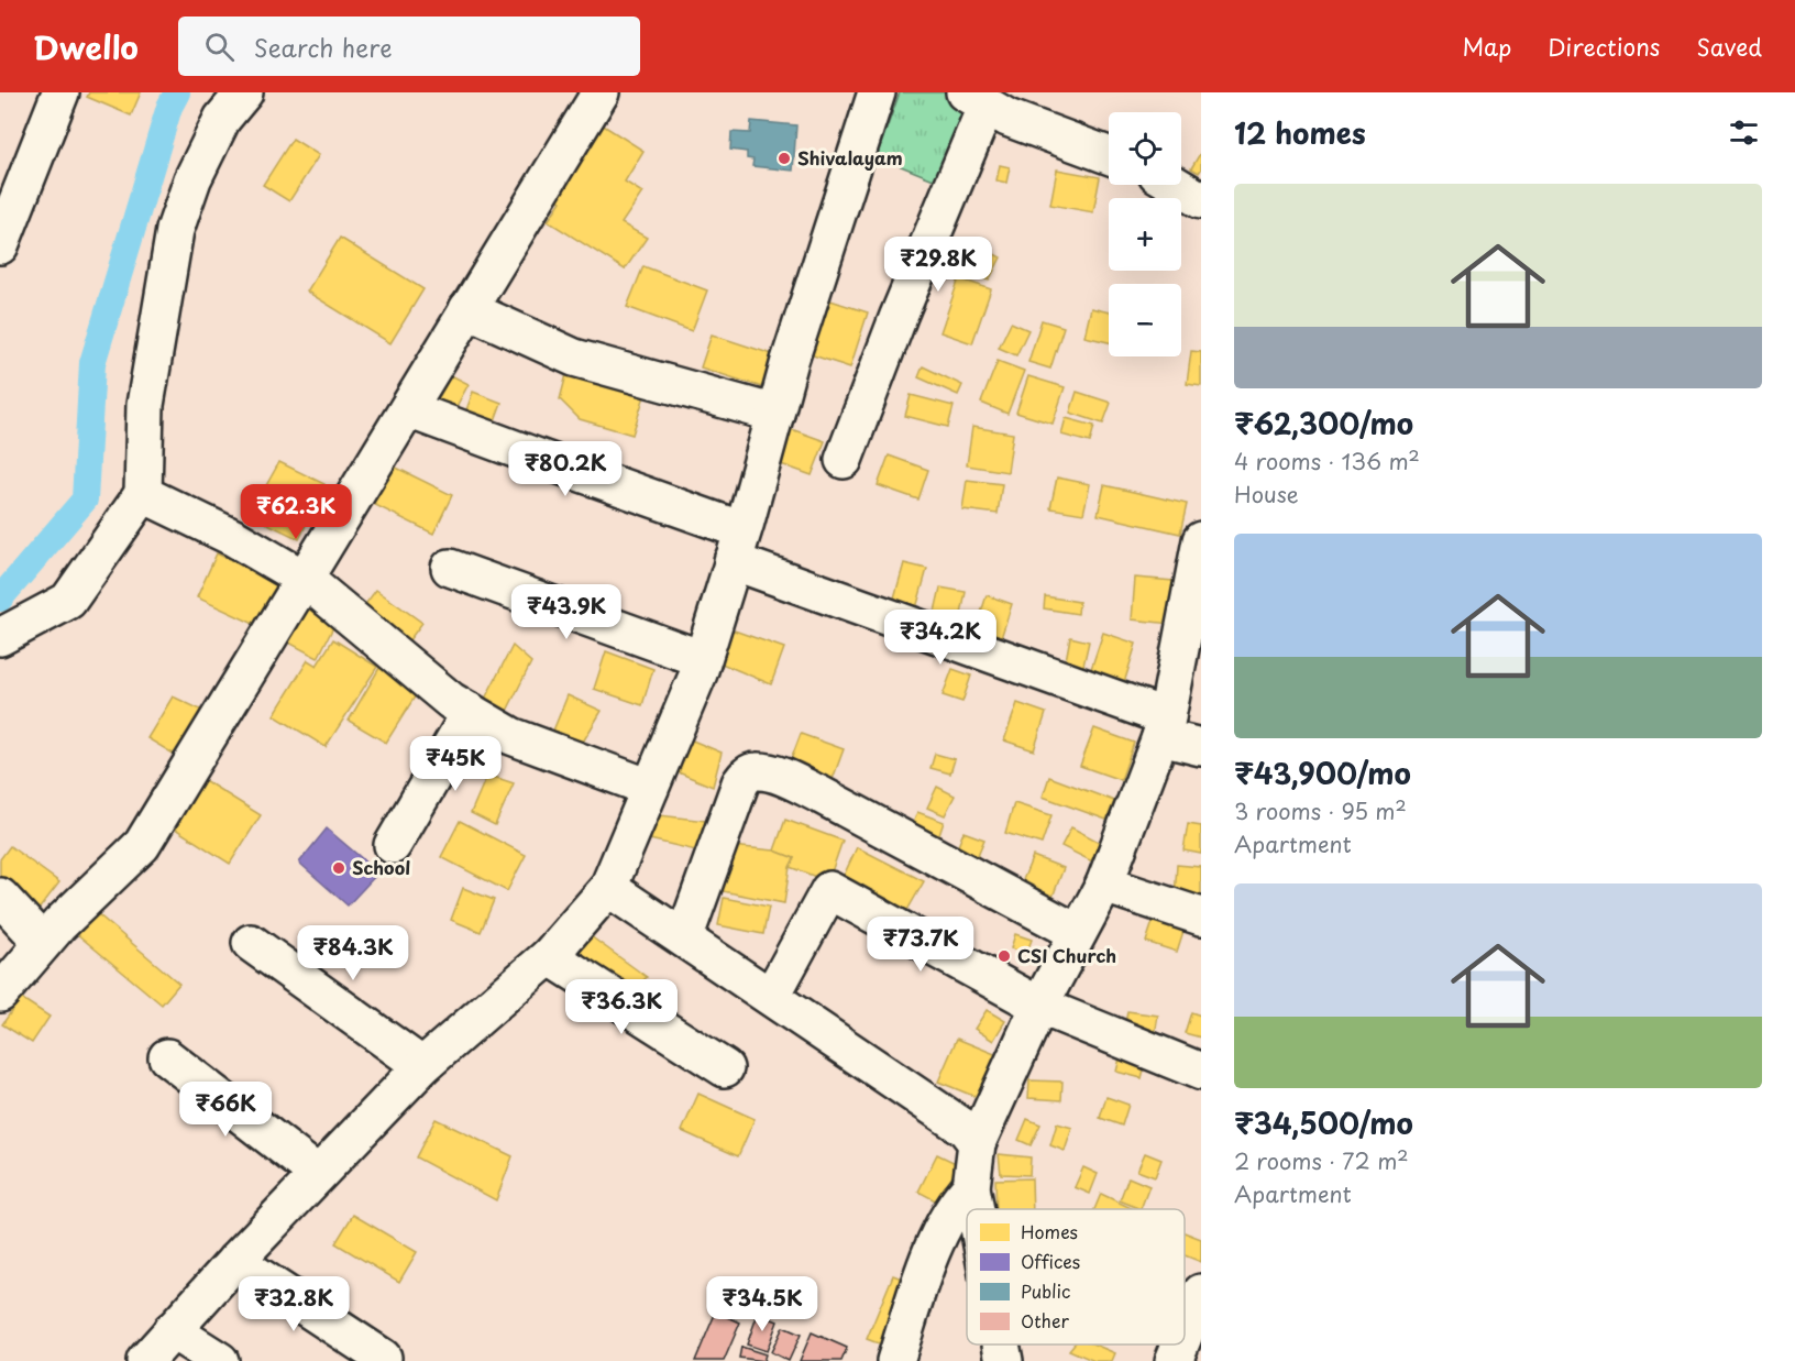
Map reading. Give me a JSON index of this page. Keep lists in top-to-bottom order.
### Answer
{
  "places": ["Shivalayam", "School", "CSI Church"],
  "legend": [
    "Homes",
    "Offices",
    "Public",
    "Other"
  ],
  "page": {
    "header": "Dwello",
    "search": "Search here",
    "nav": ["Map", "Directions", "Saved"],
    "heading": "12 homes",
    "map_buttons": ["+", "−"],
    "list": [
      {
        "name": "₹62,300/mo",
        "note": "4 rooms · 136 m² · House"
      },
      {
        "name": "₹43,900/mo",
        "note": "3 rooms · 95 m² · Apartment"
      },
      {
        "name": "₹34,500/mo",
        "note": "2 rooms · 72 m² · Apartment"
      }
    ],
    "price": [
      "₹29.8K",
      "₹80.2K",
      "₹62.3K",
      "₹43.9K",
      "₹34.2K",
      "₹45K",
      "₹73.7K",
      "₹84.3K",
      "₹36.3K",
      "₹66K",
      "₹32.8K",
      "₹34.5K"
    ]
  }
}
